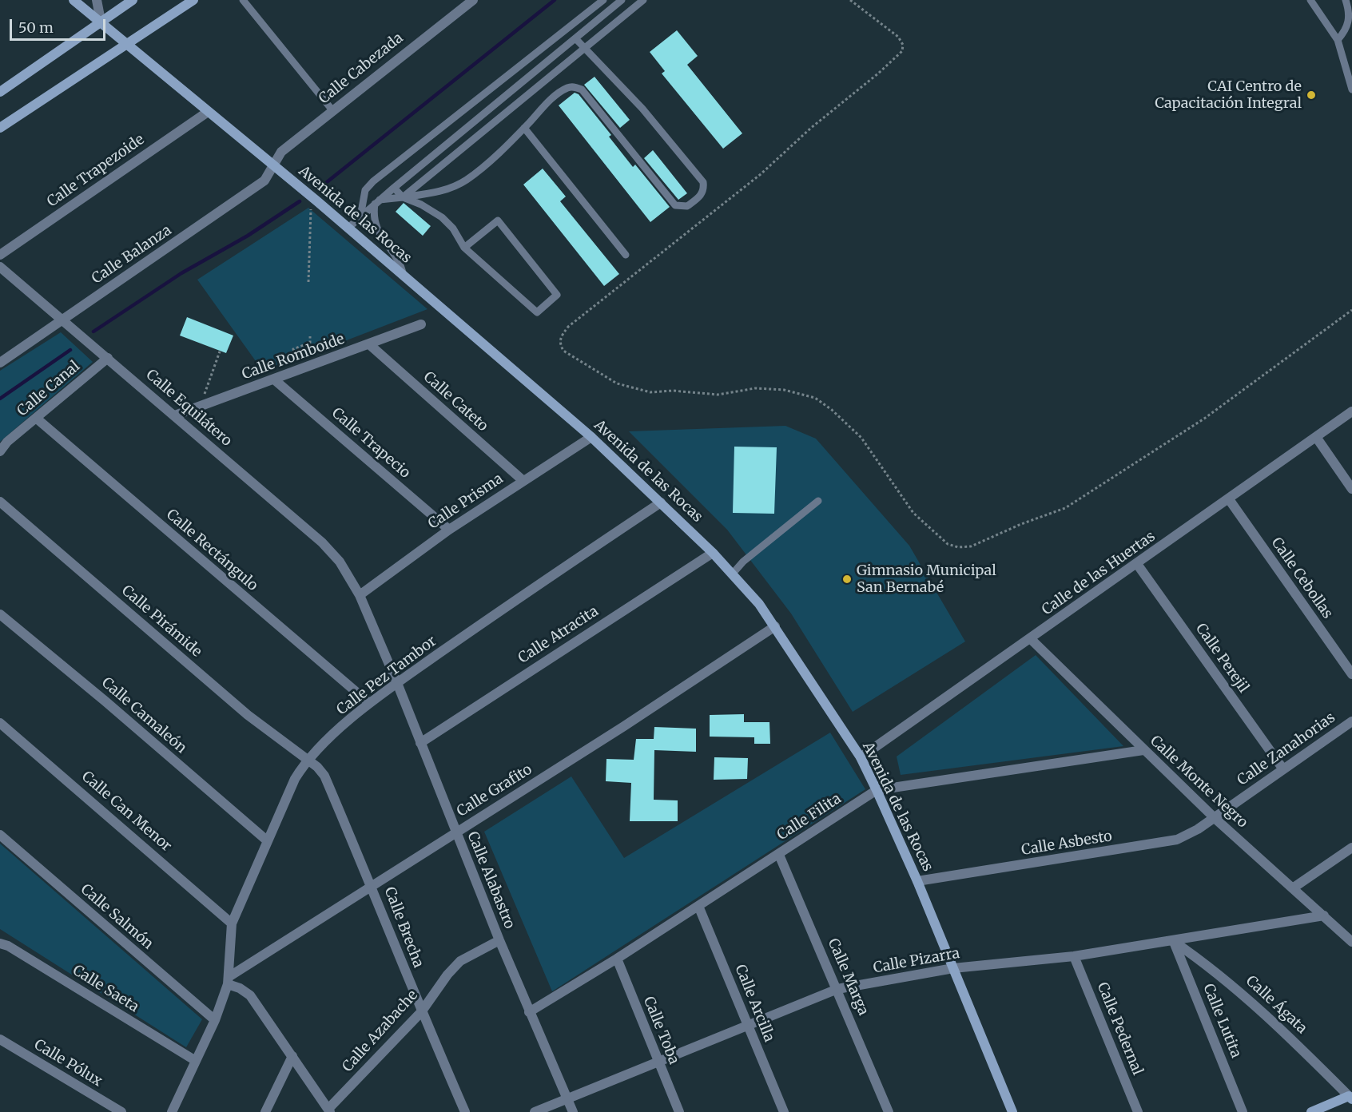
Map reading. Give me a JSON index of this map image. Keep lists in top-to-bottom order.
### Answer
{
  "streets": {
    "street": [
      "Calle Cabezada",
      "Calle Trapezoide",
      "Avenida de las Rocas",
      "Calle Balanza",
      "Calle Romboide",
      "Calle Canal",
      "Calle Cateto",
      "Calle Equilátero",
      "Calle Trapecio",
      "Calle Prisma",
      "Calle Rectángulo",
      "Calle de las Huertas",
      "Calle Cebollas",
      "Calle Pirámide",
      "Calle Atracita",
      "Calle Perejil",
      "Calle Pez Tambor",
      "Calle Camaleón",
      "Calle Zanahorias",
      "Calle Monte Negro",
      "Calle Grafito",
      "Calle Can Menor",
      "Calle Filita",
      "Calle Asbesto",
      "Calle Alabastro",
      "Calle Salmón",
      "Calle Brecha",
      "Calle Pizarra",
      "Calle Marga",
      "Calle Saeta",
      "Calle Arcilla",
      "Calle Ágata",
      "Calle Lutita",
      "Calle Pedernal",
      "Calle Toba",
      "Calle Azabache",
      "Calle Pólux"
    ]
  },
  "crossings": [
    ["Calle Cabezada", "Avenida de las Rocas"],
    ["Calle Cabezada", "Calle Balanza"],
    ["Calle Trapezoide", "Avenida de las Rocas"],
    ["Avenida de las Rocas", "Calle Balanza"],
    ["Avenida de las Rocas", "Calle Prisma"],
    ["Avenida de las Rocas", "Calle de las Huertas"],
    ["Avenida de las Rocas", "Calle Atracita"],
    ["Avenida de las Rocas", "Calle Pez Tambor"],
    ["Avenida de las Rocas", "Calle Grafito"],
    ["Avenida de las Rocas", "Calle Filita"],
    ["Avenida de las Rocas", "Calle Asbesto"],
    ["Avenida de las Rocas", "Calle Pizarra"],
    ["Calle Balanza", "Calle Equilátero"],
    ["Calle Romboide", "Calle Cateto"],
    ["Calle Romboide", "Calle Equilátero"],
    ["Calle Romboide", "Calle Trapecio"],
    ["Calle Canal", "Calle Equilátero"],
    ["Calle Canal", "Calle Rectángulo"],
    ["Calle Cateto", "Calle Prisma"],
    ["Calle Equilátero", "Calle Alabastro"],
    ["Calle Trapecio", "Calle Prisma"],
    ["Calle Prisma", "Calle Alabastro"],
    ["Calle Rectángulo", "Calle Pez Tambor"],
    ["Calle de las Huertas", "Calle Cebollas"],
    ["Calle de las Huertas", "Calle Perejil"],
    ["Calle de las Huertas", "Calle Monte Negro"],
    ["Calle Pirámide", "Calle Pez Tambor"],
    ["Calle Pirámide", "Calle Brecha"],
    ["Calle Atracita", "Calle Alabastro"],
    ["Calle Perejil", "Calle Zanahorias"],
    ["Calle Pez Tambor", "Calle Camaleón"],
    ["Calle Pez Tambor", "Calle Grafito"],
    ["Calle Pez Tambor", "Calle Can Menor"],
    ["Calle Pez Tambor", "Calle Alabastro"],
    ["Calle Pez Tambor", "Calle Salmón"],
    ["Calle Pez Tambor", "Calle Brecha"],
    ["Calle Pez Tambor", "Calle Saeta"],
    ["Calle Zanahorias", "Calle Monte Negro"],
    ["Calle Zanahorias", "Calle Asbesto"],
    ["Calle Monte Negro", "Calle Filita"],
    ["Calle Monte Negro", "Calle Asbesto"],
    ["Calle Monte Negro", "Calle Pizarra"],
    ["Calle Grafito", "Calle Alabastro"],
    ["Calle Grafito", "Calle Brecha"],
    ["Calle Filita", "Calle Alabastro"],
    ["Calle Filita", "Calle Marga"],
    ["Calle Filita", "Calle Arcilla"],
    ["Calle Filita", "Calle Toba"],
    ["Calle Alabastro", "Calle Pizarra"],
    ["Calle Alabastro", "Calle Azabache"],
    ["Calle Brecha", "Calle Azabache"],
    ["Calle Pizarra", "Calle Marga"],
    ["Calle Pizarra", "Calle Arcilla"],
    ["Calle Pizarra", "Calle Ágata"],
    ["Calle Pizarra", "Calle Lutita"],
    ["Calle Pizarra", "Calle Pedernal"],
    ["Calle Pizarra", "Calle Toba"],
    ["Calle Ágata", "Calle Lutita"]
  ],
  "places": ["CAI Centro de Capacitación Integral", "Gimnasio Municipal San Bernabé"],
  "scale_bar": "50 m"
}
